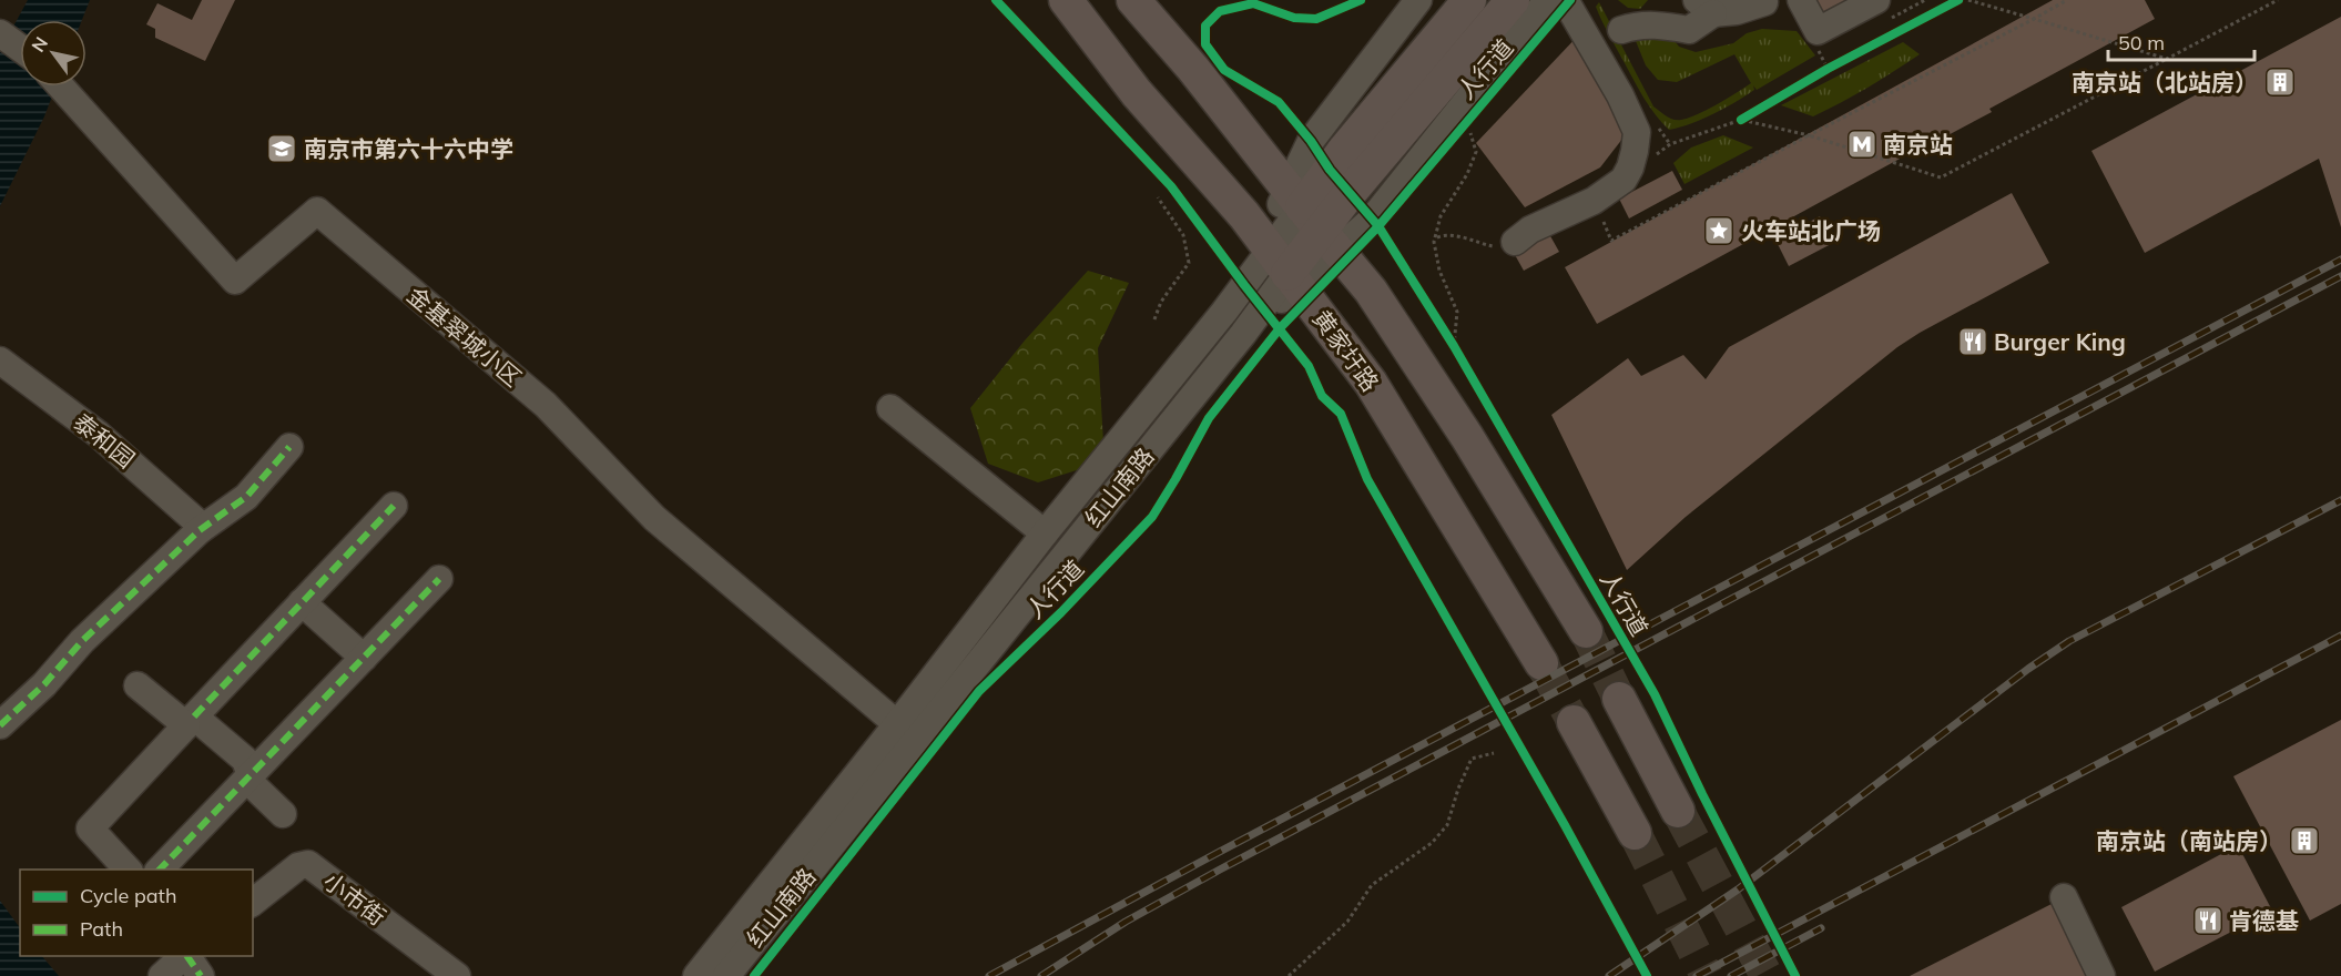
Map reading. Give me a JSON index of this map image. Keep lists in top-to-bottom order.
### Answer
{
  "streets": {
    "main road": ["黄家圩路", "红山南路"],
    "street": ["金基翠城小区", "泰和园", "小市街"],
    "cycle path": ["人行道"]
  },
  "crossings": [
    ["金基翠城小区", "红山南路"],
    ["黄家圩路", "红山南路"]
  ],
  "places": {
    "building": ["南京站（北站房）", "南京站（南站房）"],
    "metro station": ["南京站"],
    "school or university": ["南京市第六十六中学"],
    "place": ["火车站北广场"],
    "restaurant": ["Burger King", "肯德基"]
  },
  "legend": ["Cycle path", "Path"],
  "scale_bar": "50 m",
  "north": "top left"
}
